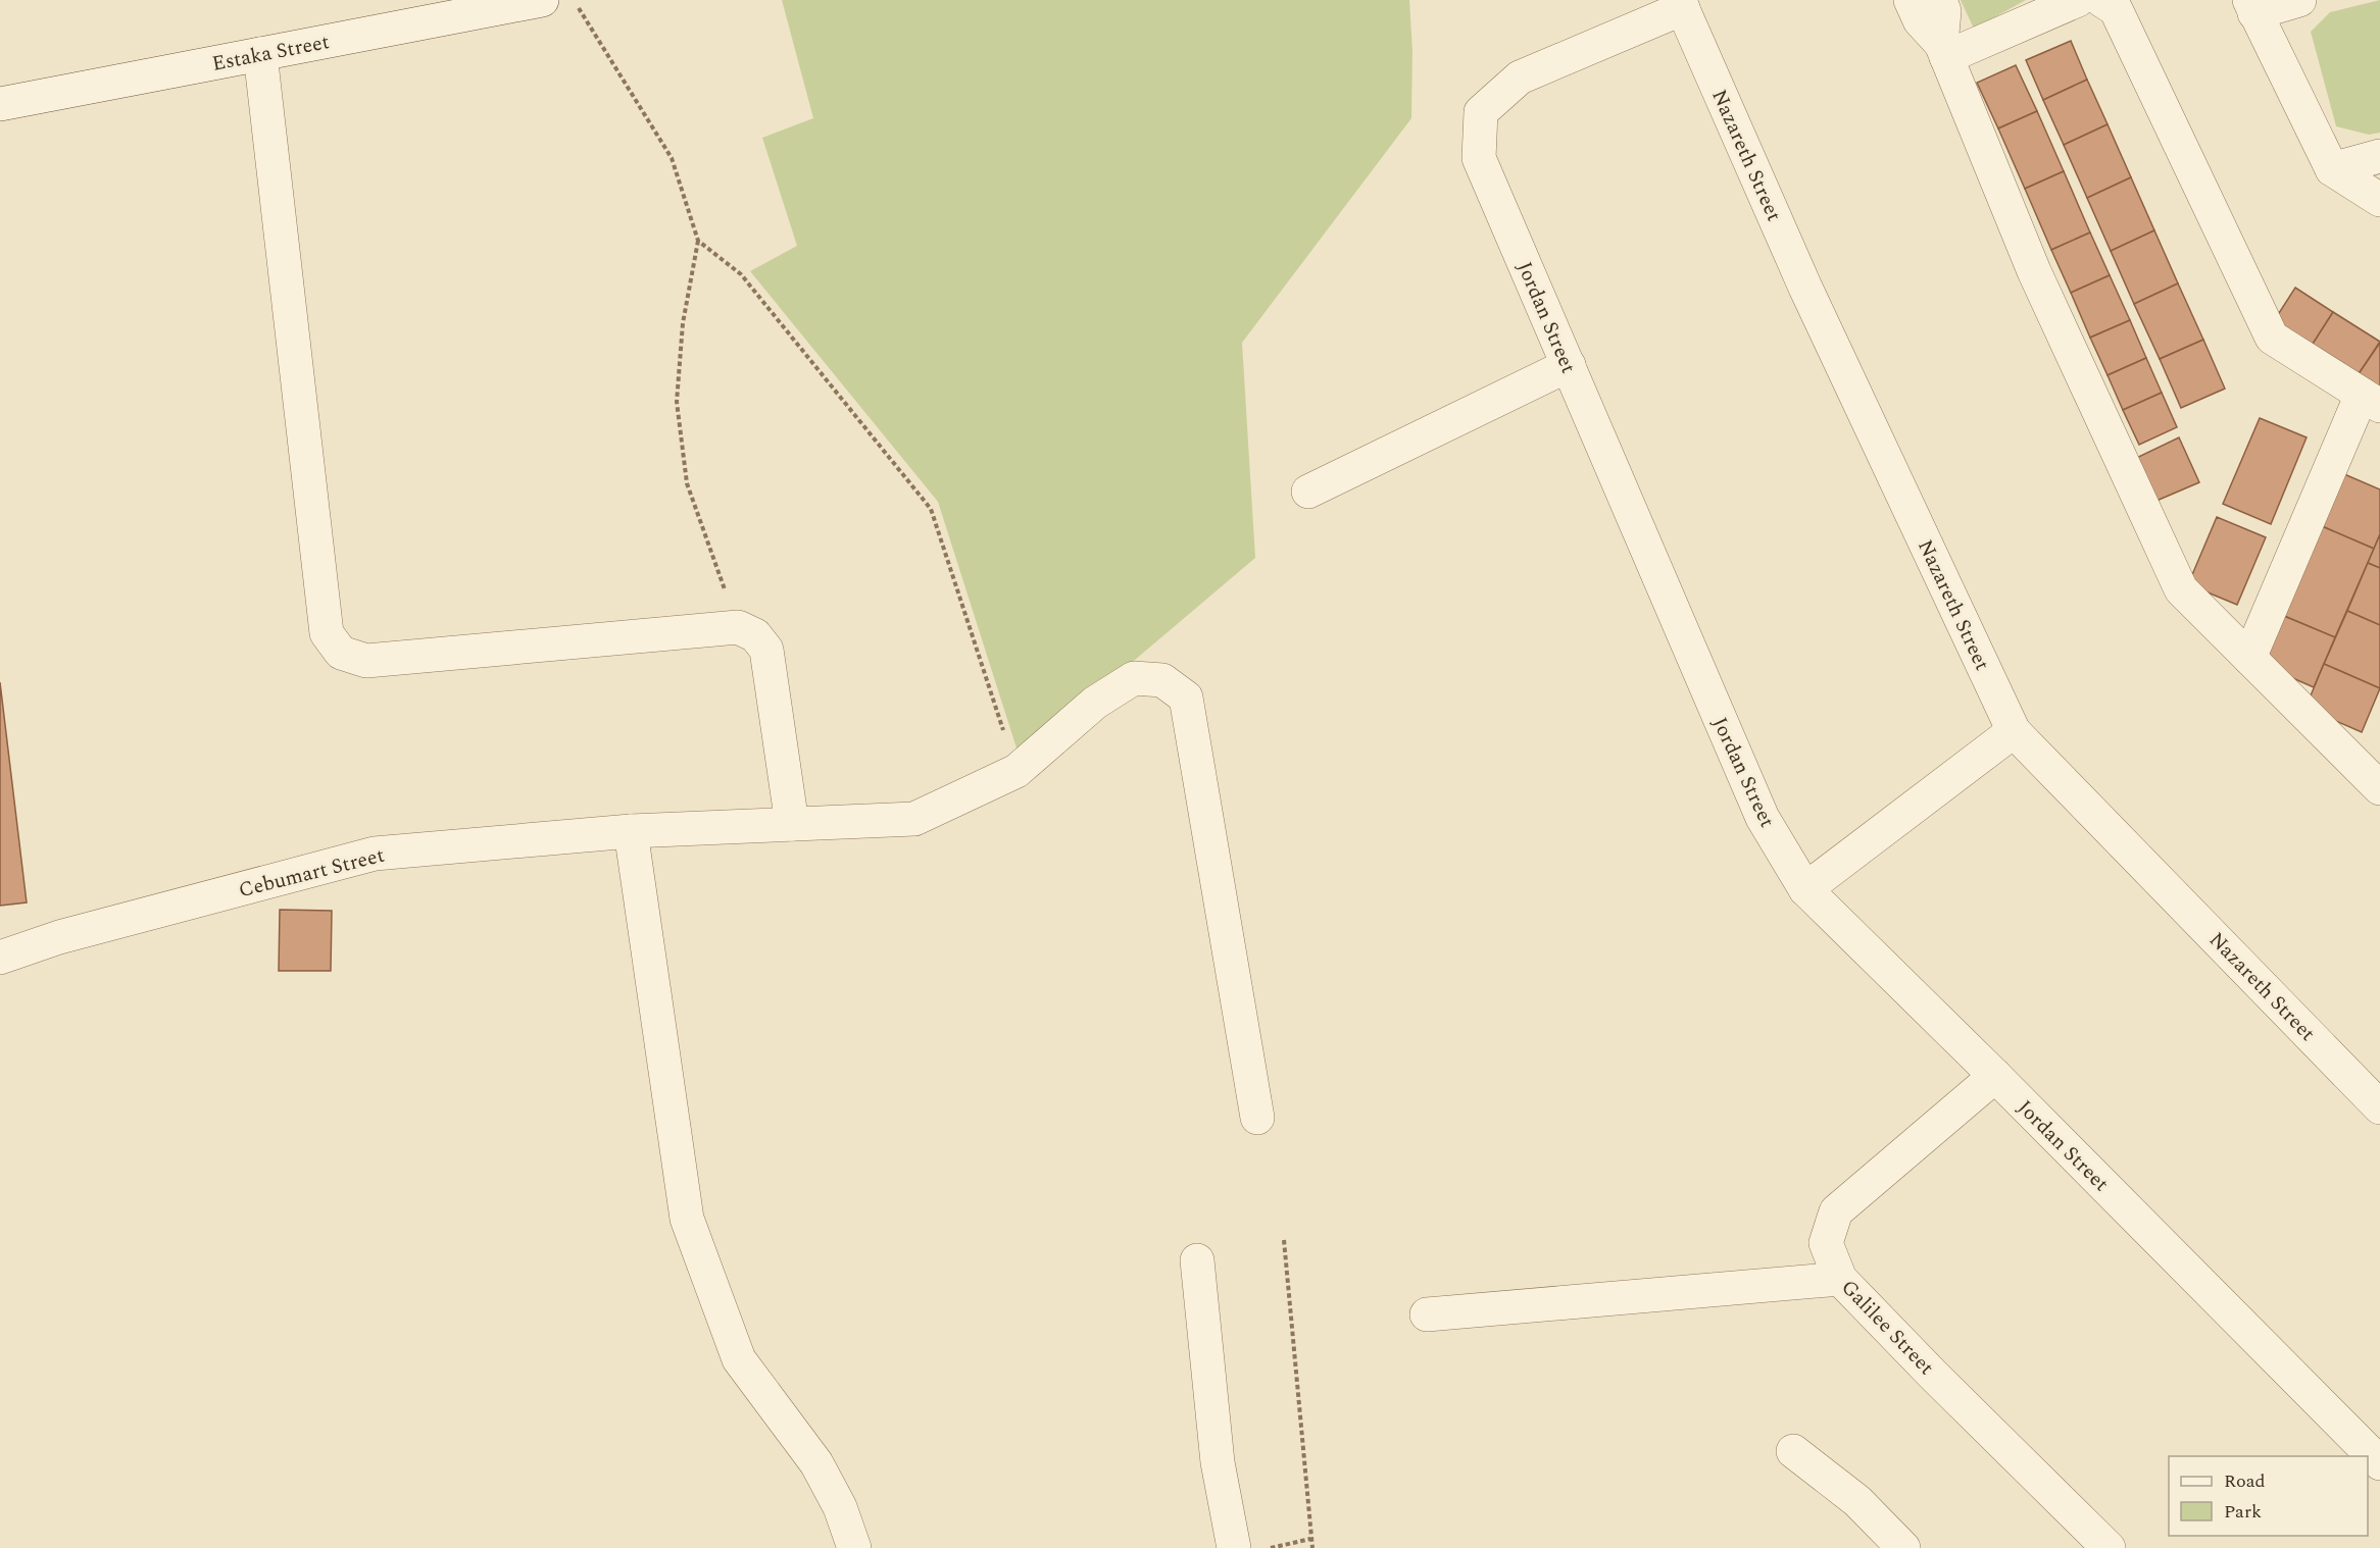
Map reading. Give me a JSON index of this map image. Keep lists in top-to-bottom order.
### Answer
{
  "streets": {
    "street": [
      "Estaka Street",
      "Nazareth Street",
      "Jordan Street",
      "Cebumart Street",
      "Galilee Street"
    ]
  },
  "crossings": [
    ["Nazareth Street", "Jordan Street"],
    ["Jordan Street", "Galilee Street"]
  ],
  "legend": ["Road", "Park"]
}
